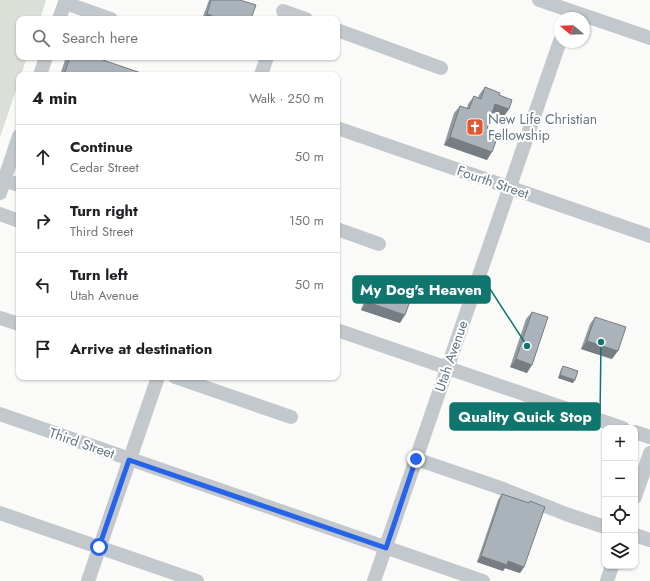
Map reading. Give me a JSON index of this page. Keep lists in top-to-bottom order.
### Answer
{
  "streets": {
    "street": ["Fourth Street", "Utah Avenue", "Third Street"]
  },
  "crossings": [
    ["Fourth Street", "Utah Avenue"],
    ["Utah Avenue", "Third Street"]
  ],
  "places": {
    "church": ["New Life Christian Fellowship"],
    "other": ["Quality Quick Stop", "My Dog's Heaven"]
  },
  "north": "left",
  "page": {
    "search": "Search here",
    "heading": ["4 min", "Walk · 250 m"],
    "list": [
      ["Continue", "Cedar Street", "50 m"],
      ["Turn right", "Third Street", "150 m"],
      ["Turn left", "Utah Avenue", "50 m"],
      "Arrive at destination"
    ],
    "map_buttons": ["+", "−"]
  }
}
